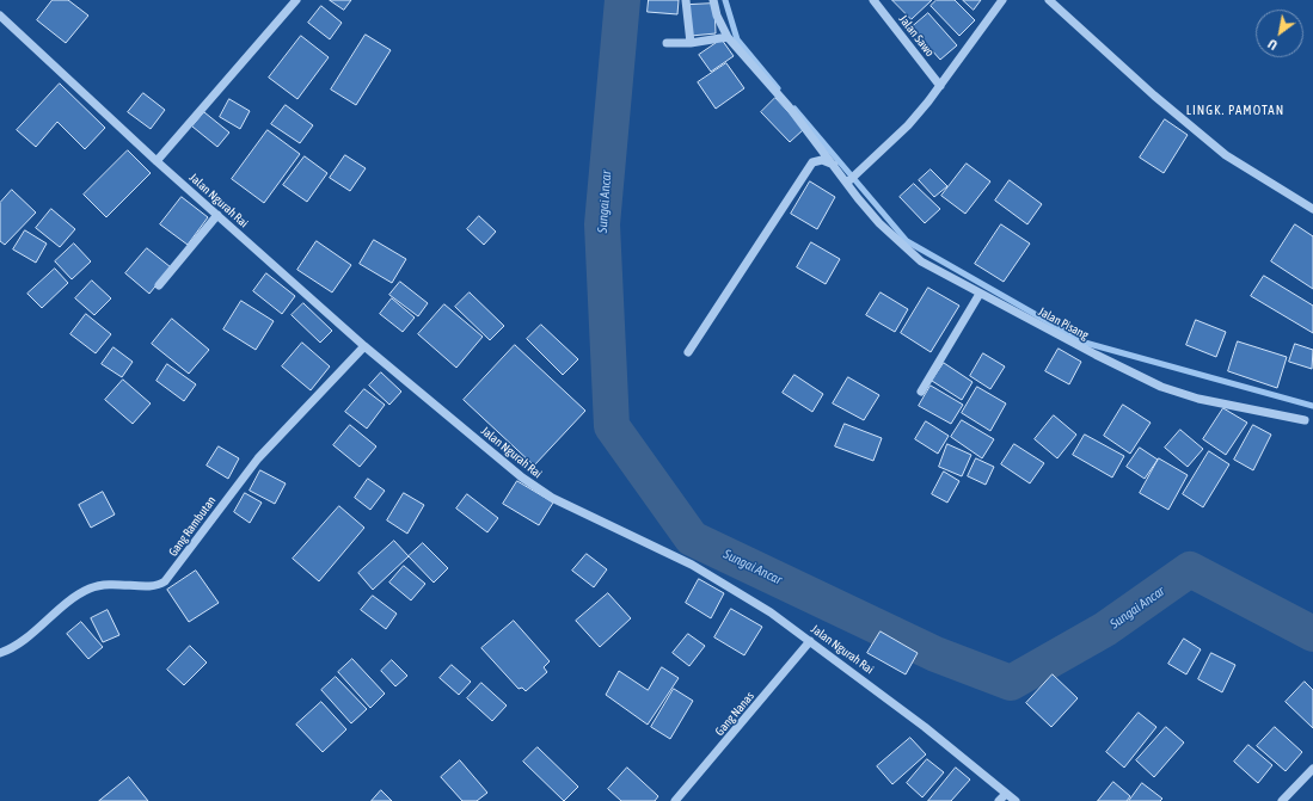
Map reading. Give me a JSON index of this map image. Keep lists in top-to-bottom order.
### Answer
{
  "streets": {
    "street": [
      "Jalan Sawo",
      "Jalan Ngurah Rai",
      "Jalan Pisang",
      "Gang Rambutan",
      "Gang Nanas"
    ]
  },
  "crossings": [
    ["Jalan Ngurah Rai", "Gang Rambutan"],
    ["Jalan Ngurah Rai", "Gang Nanas"]
  ],
  "districts": ["LINGK. PAMOTAN"],
  "water": ["Sungai Ancar"],
  "north": "bottom left"
}
